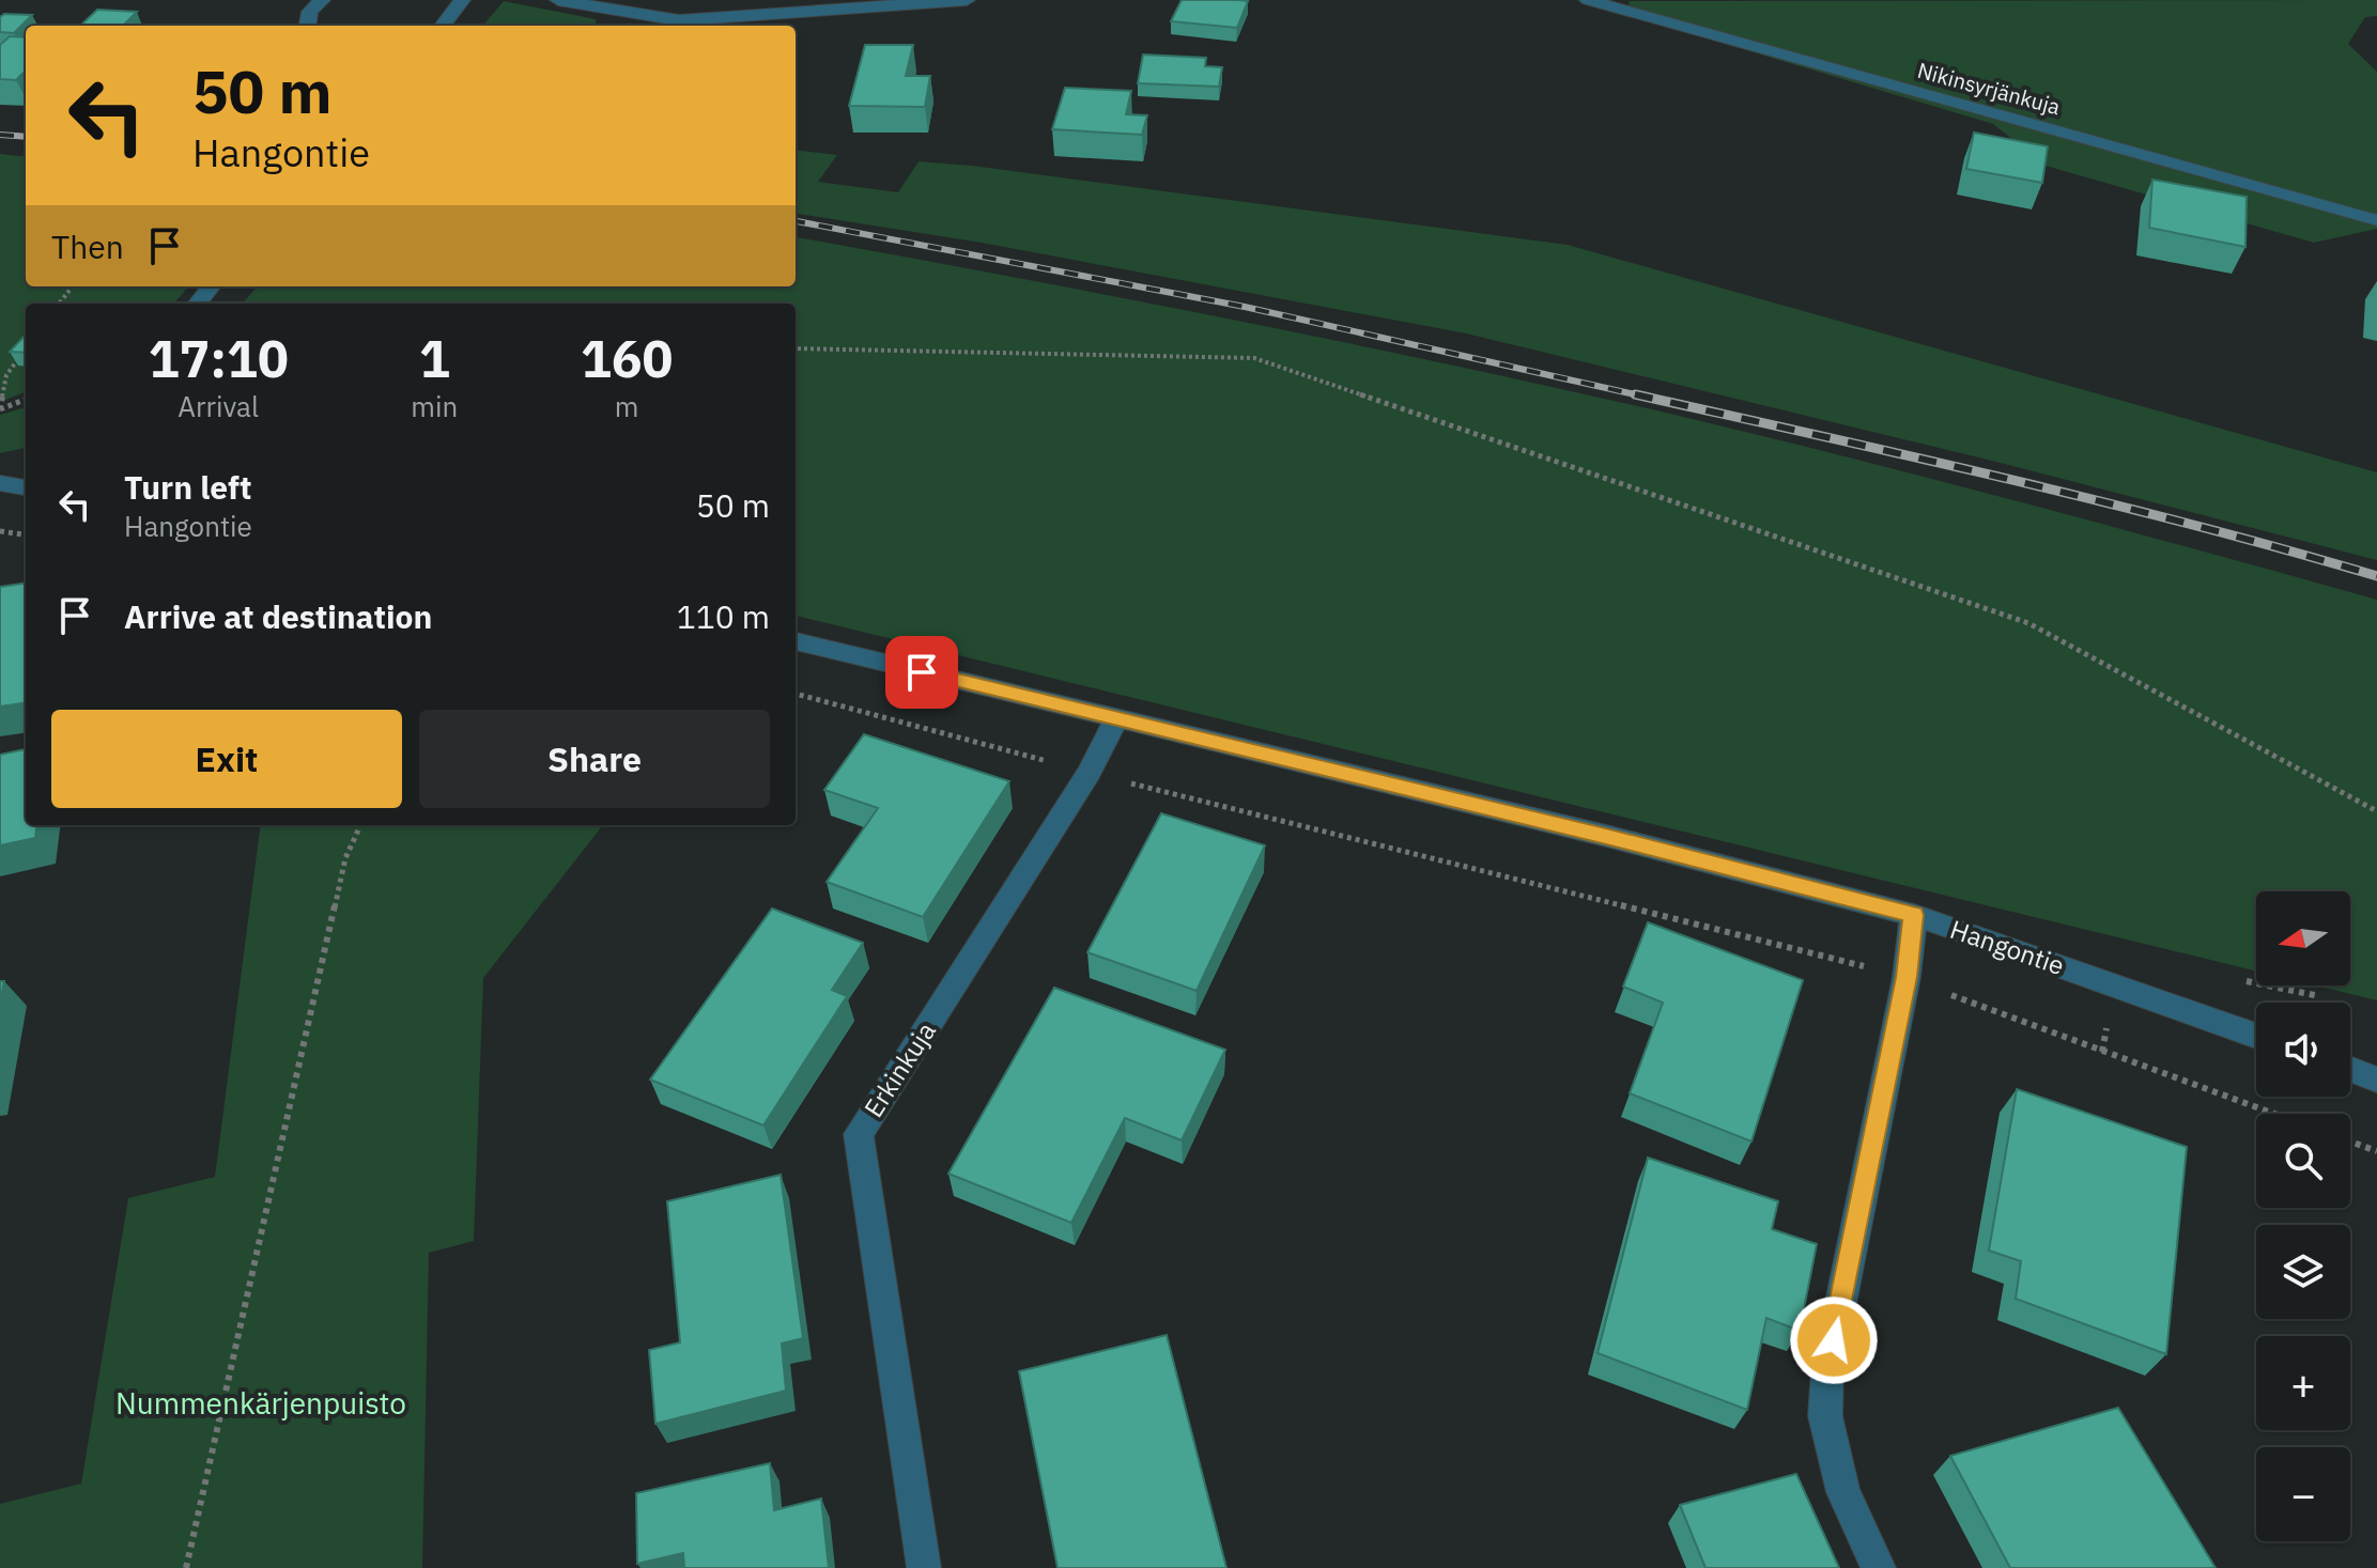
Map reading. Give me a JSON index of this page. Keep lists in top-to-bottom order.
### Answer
{
  "streets": {
    "street": ["Nikinsyrjänkuja", "Hangontie", "Erkinkuja"]
  },
  "crossings": [
    ["Hangontie", "Erkinkuja"]
  ],
  "parks": ["Nummenkärjenpuisto"],
  "north": "left",
  "page": {
    "turn": ["50 m", "Hangontie"],
    "then": "Then",
    "eta": [
      "17:10",
      "Arrival",
      "1",
      "min",
      "160",
      "m"
    ],
    "list": [
      {
        "name": "Turn left",
        "note": "Hangontie",
        "value": "50 m"
      },
      {
        "name": "Arrive at destination",
        "value": "110 m"
      }
    ],
    "buttons": ["Exit", "Share"],
    "map_buttons": ["+", "−"]
  }
}
